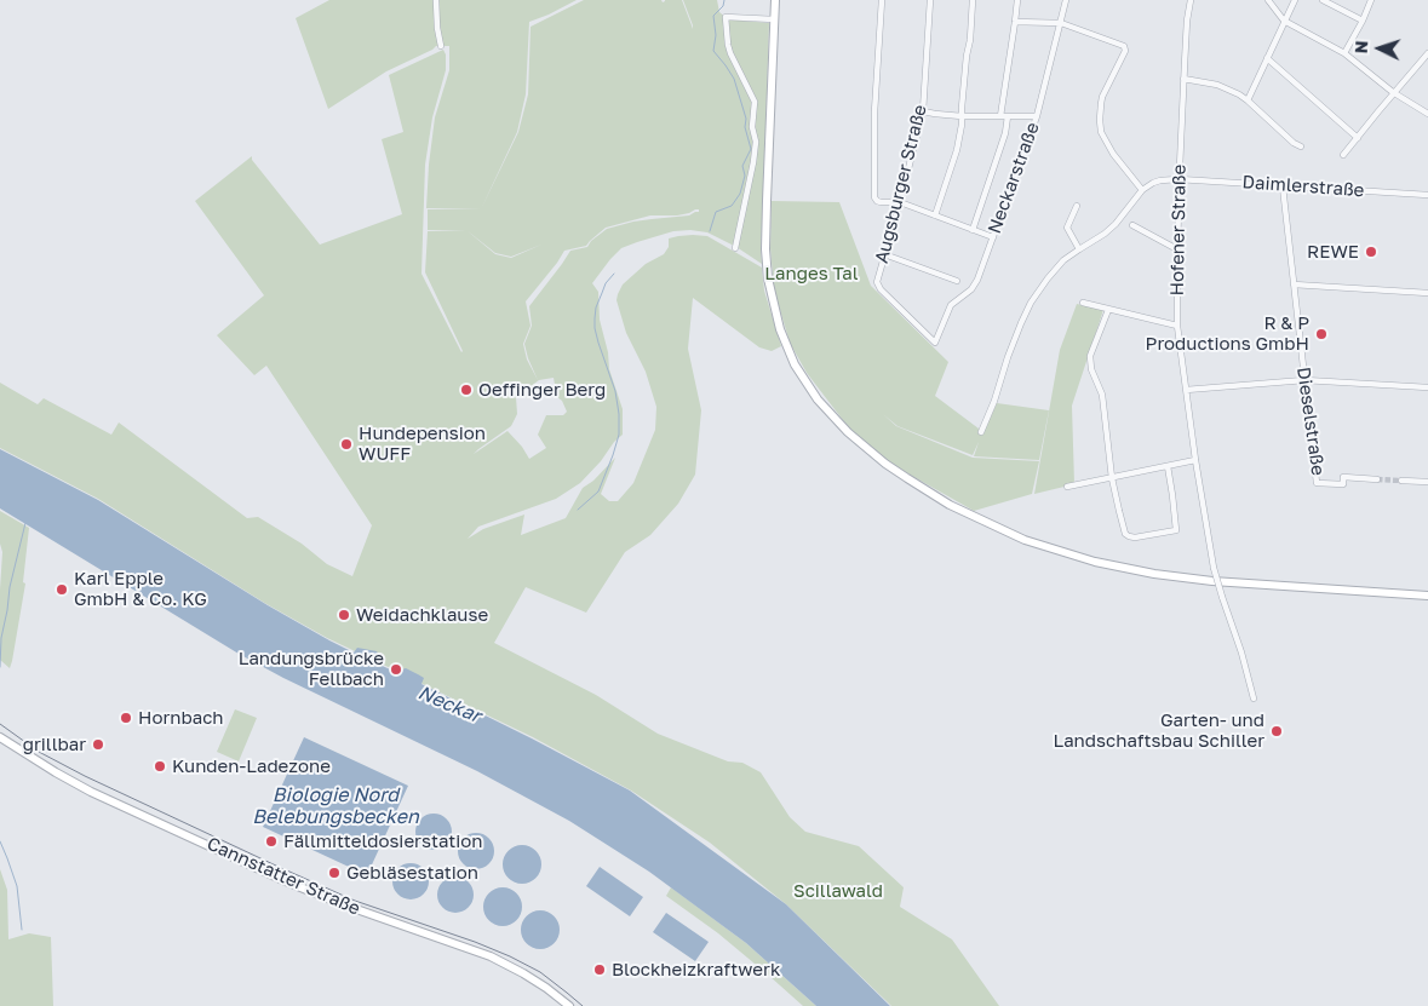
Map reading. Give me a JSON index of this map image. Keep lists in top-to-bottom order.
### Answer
{
  "streets": {
    "main road": ["Cannstatter Straße"],
    "street": [
      "Neckarstraße",
      "Augsburger Straße",
      "Daimlerstraße",
      "Hofener Straße",
      "Dieselstraße"
    ]
  },
  "crossings": [
    ["Neckarstraße", "Augsburger Straße"],
    ["Daimlerstraße", "Hofener Straße"],
    ["Daimlerstraße", "Dieselstraße"]
  ],
  "water": ["Neckar", "Biologie Nord Belebungsbecken"],
  "parks": ["Langes Tal", "Scillawald"],
  "places": [
    "REWE",
    "R & P Productions GmbH",
    "Oeffinger Berg",
    "Hundepension WUFF",
    "Karl Epple GmbH & Co. KG",
    "Weidachklause",
    "Landungsbrücke Fellbach",
    "Hornbach",
    "Garten- und Landschaftsbau Schiller",
    "grillbar",
    "Kunden-Ladezone",
    "Fällmitteldosierstation",
    "Gebläsestation",
    "Blockheizkraftwerk"
  ],
  "north": "left"
}
